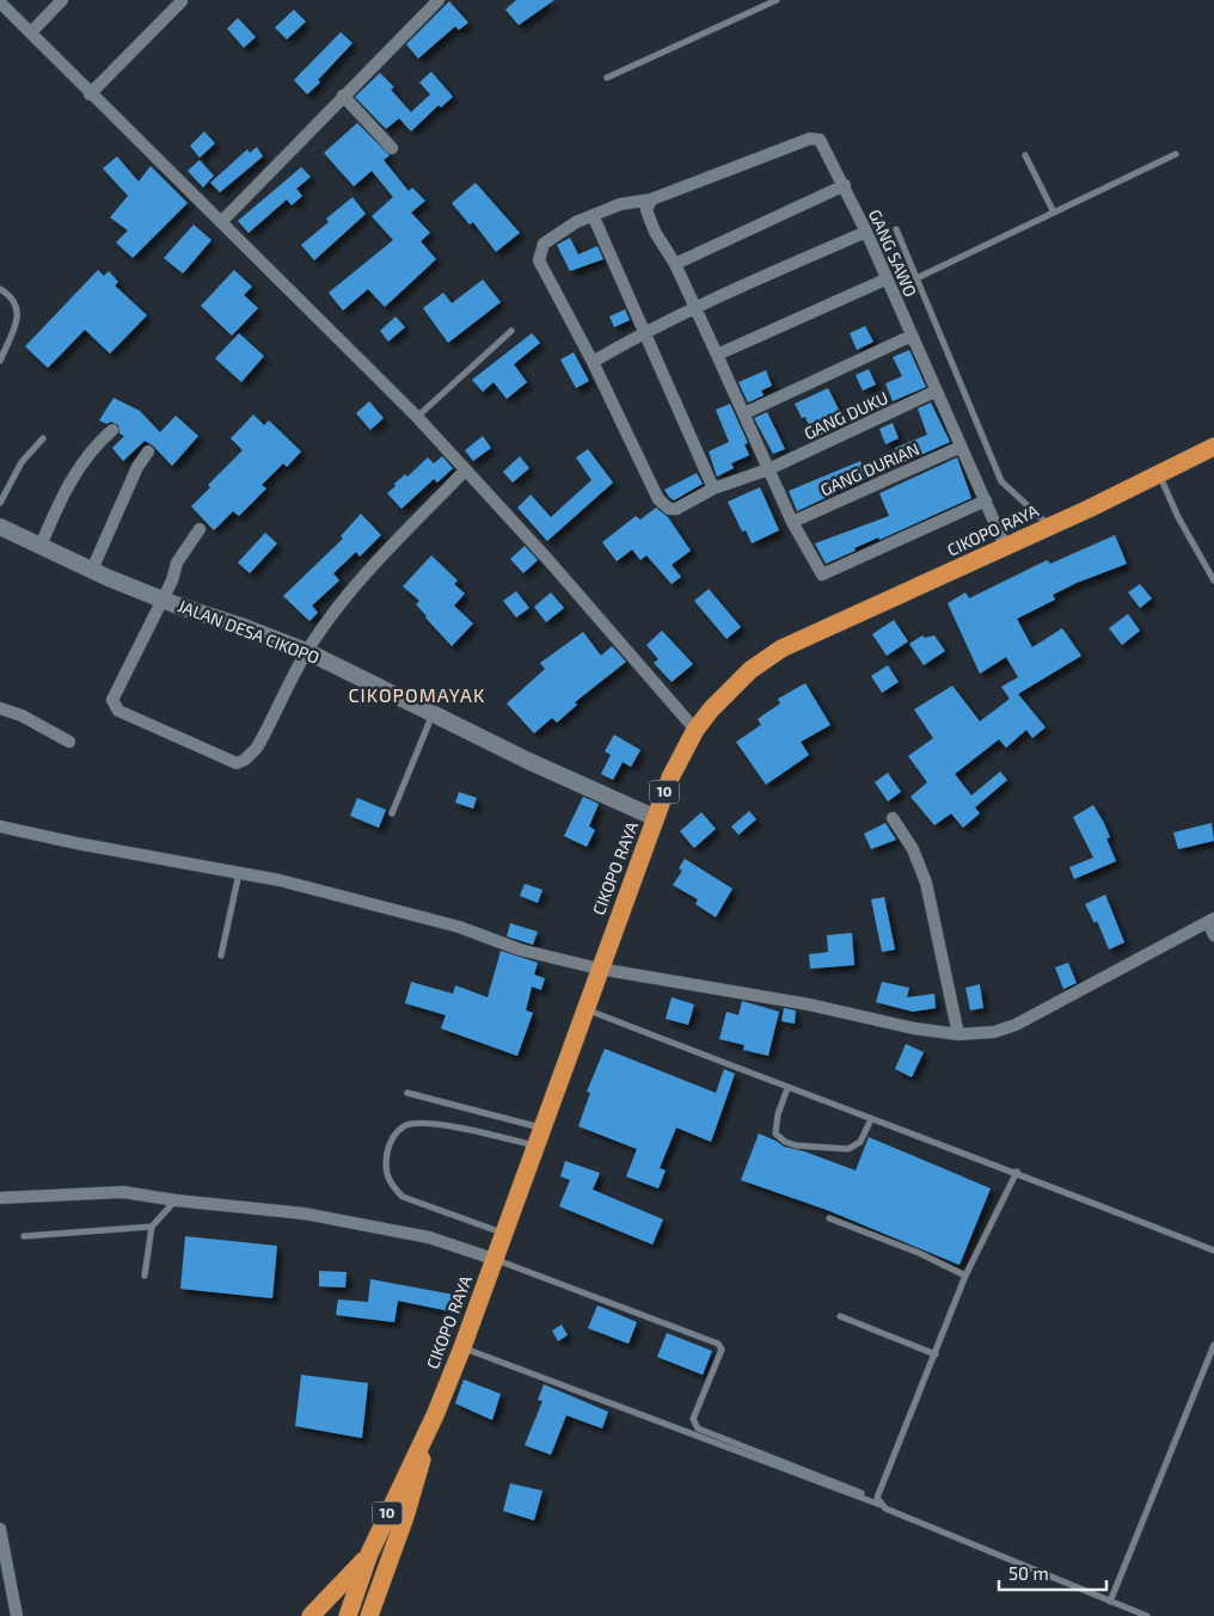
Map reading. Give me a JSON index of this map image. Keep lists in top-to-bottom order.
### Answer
{
  "streets": {
    "highway": ["CIKOPO RAYA", "10"],
    "main road": ["JALAN DESA CIKOPO"],
    "street": ["GANG SAWO", "GANG DUKU", "GANG DURIAN"]
  },
  "crossings": [
    ["GANG SAWO", "GANG DUKU"],
    ["GANG SAWO", "GANG DURIAN"],
    ["GANG SAWO", "CIKOPO RAYA"],
    ["CIKOPO RAYA", "JALAN DESA CIKOPO"]
  ],
  "districts": ["CIKOPOMAYAK"],
  "scale_bar": "50 m"
}
